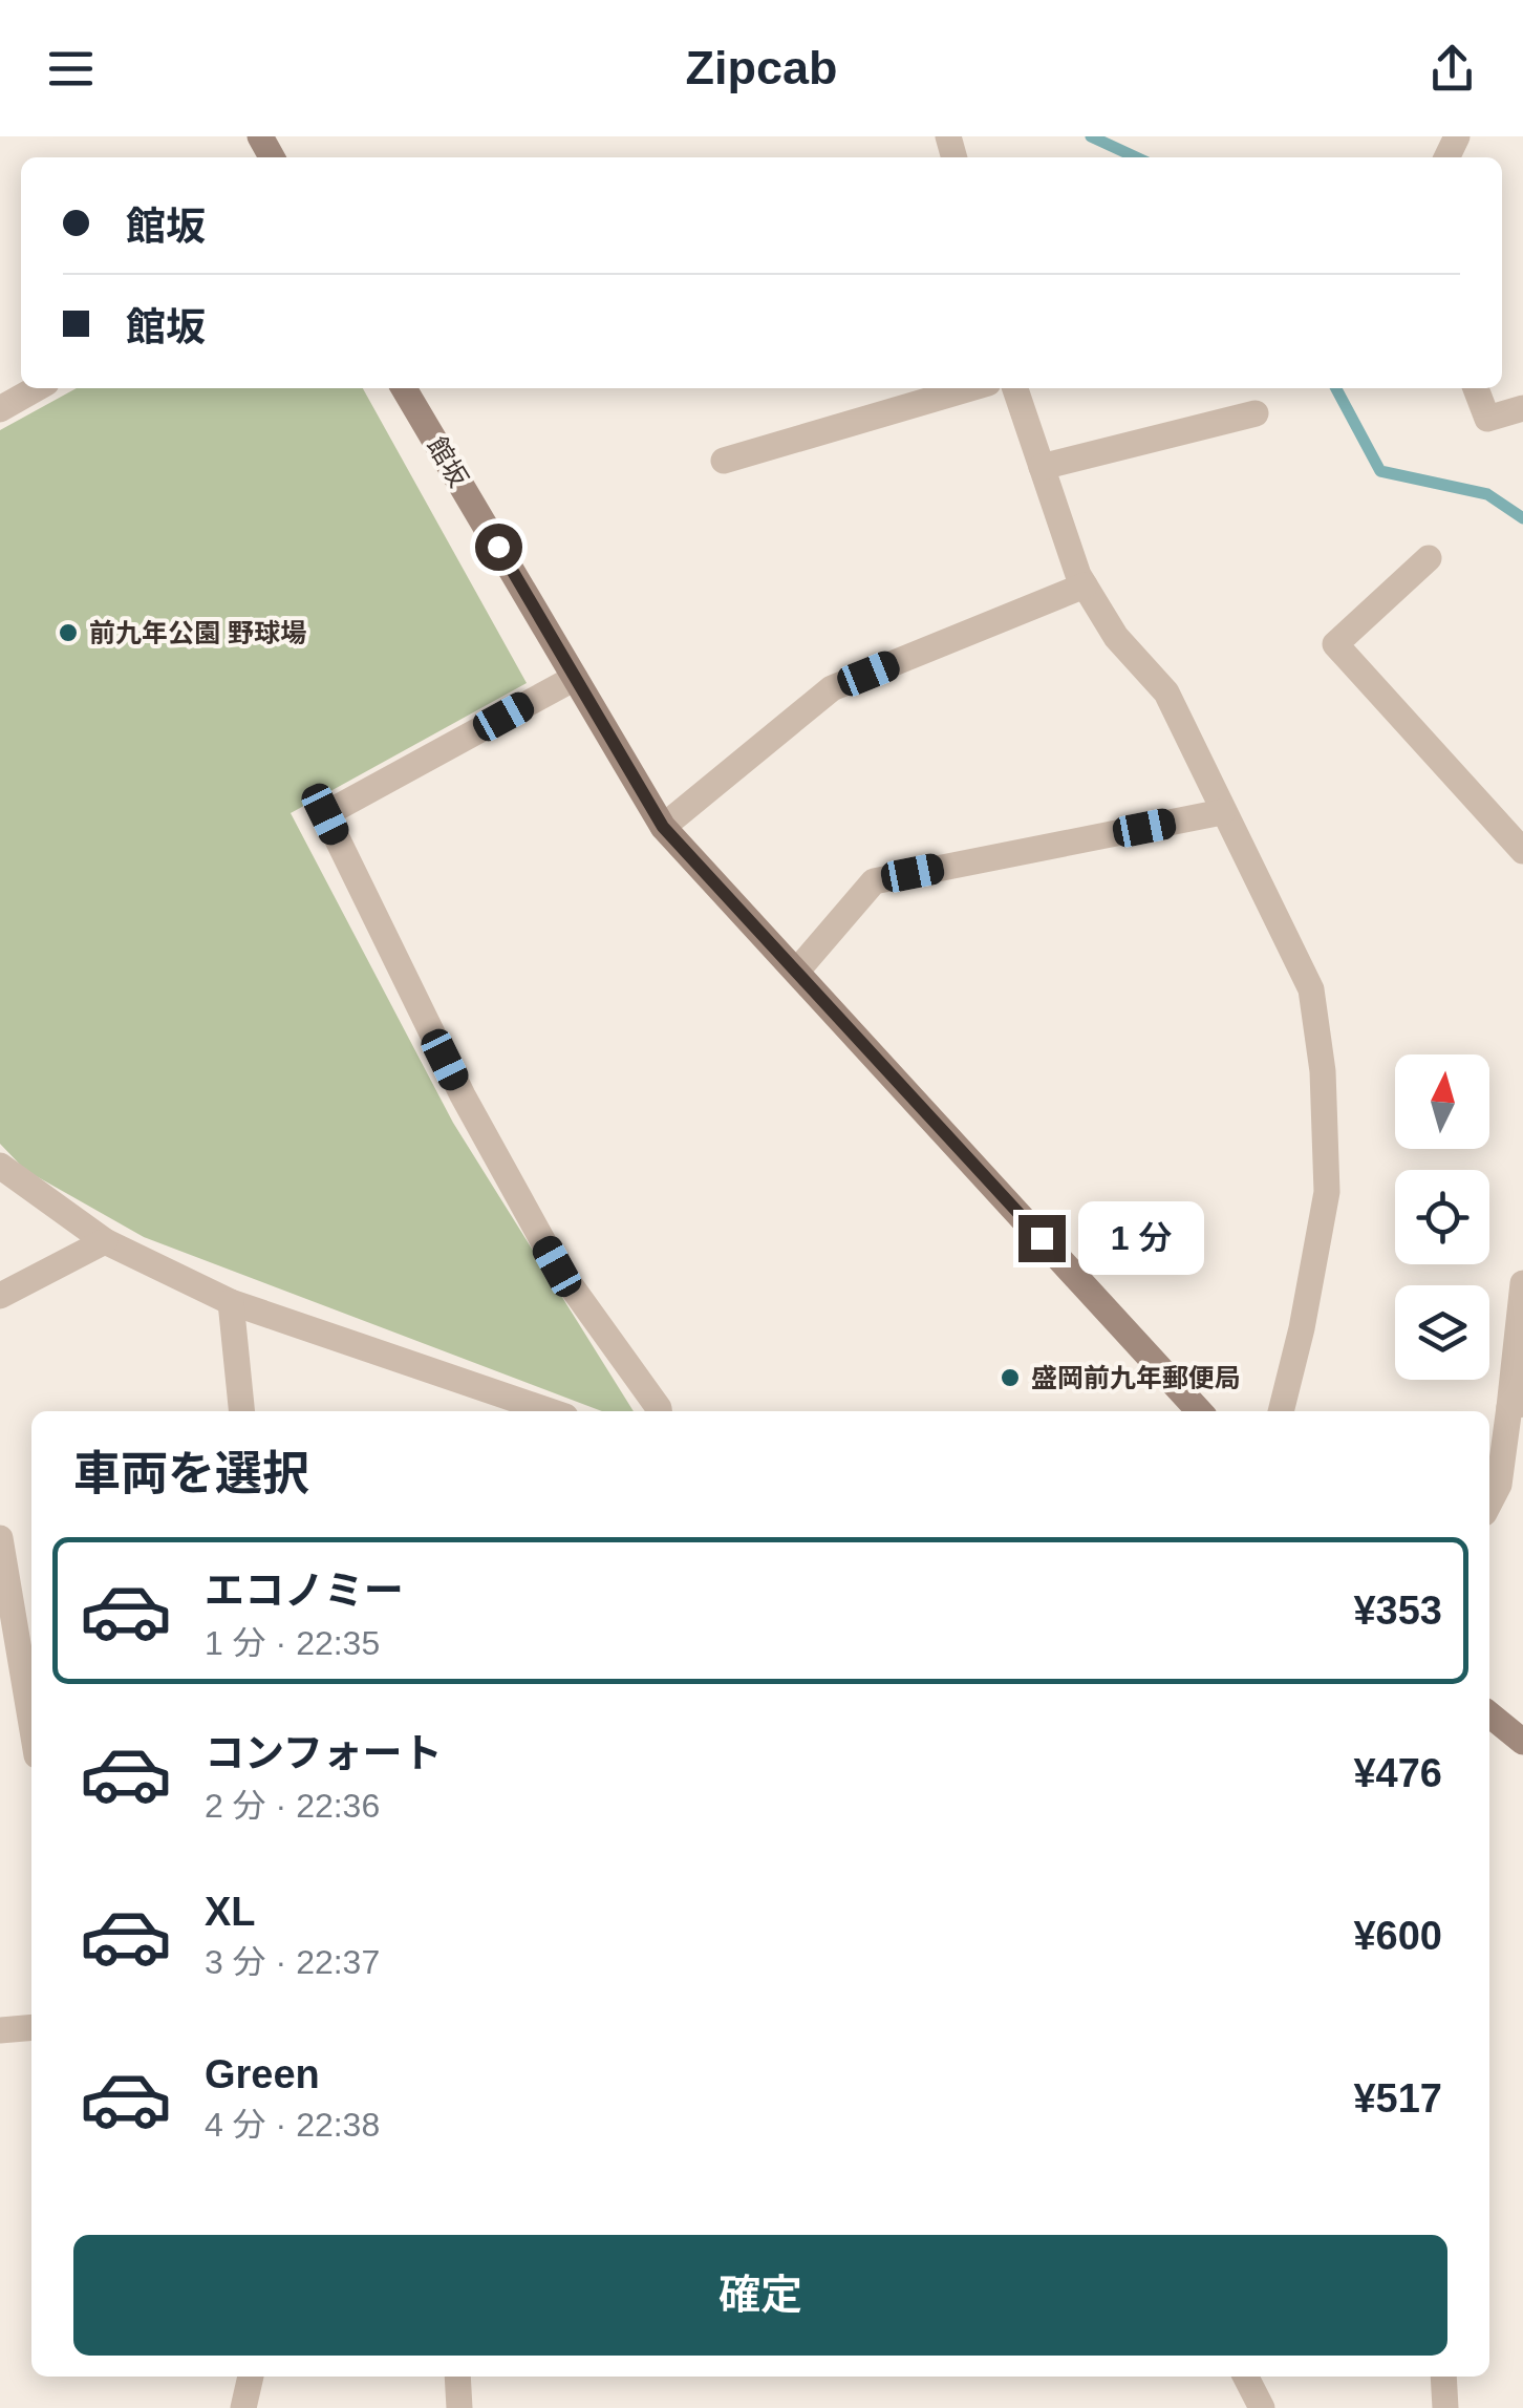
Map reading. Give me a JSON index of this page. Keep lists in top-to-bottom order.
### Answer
{
  "streets": {
    "main road": ["館坂"]
  },
  "places": ["前九年公園 野球場", "盛岡前九年郵便局"],
  "north": "top",
  "page": {
    "header": "Zipcab",
    "banner": ["館坂", "館坂"],
    "bubble": "1 分",
    "heading": "車両を選択",
    "list": [
      {
        "name": "エコノミー",
        "note": "1 分 · 22:35",
        "value": "¥353"
      },
      {
        "name": "コンフォート",
        "note": "2 分 · 22:36",
        "value": "¥476"
      },
      {
        "name": "XL",
        "note": "3 分 · 22:37",
        "value": "¥600"
      },
      {
        "name": "Green",
        "note": "4 分 · 22:38",
        "value": "¥517"
      }
    ],
    "buttons": "確定"
  }
}
